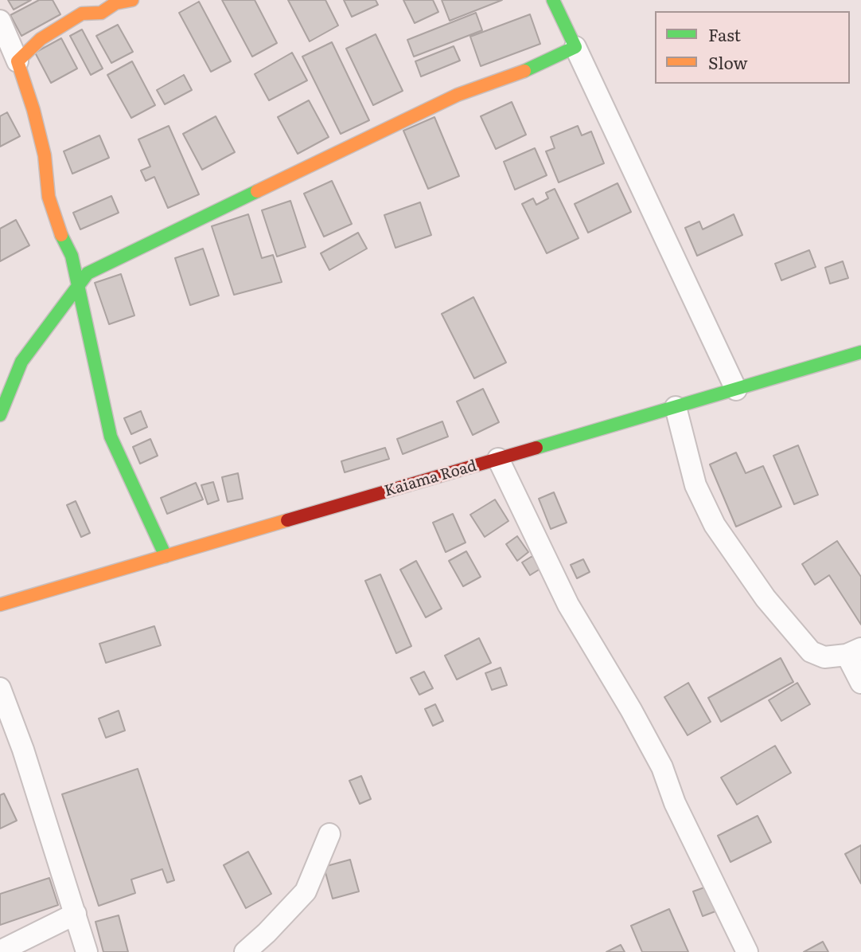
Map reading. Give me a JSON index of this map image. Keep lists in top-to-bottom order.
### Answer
{
  "streets": {
    "main road": ["Kaiama Road"]
  },
  "legend": ["Fast", "Slow"]
}
